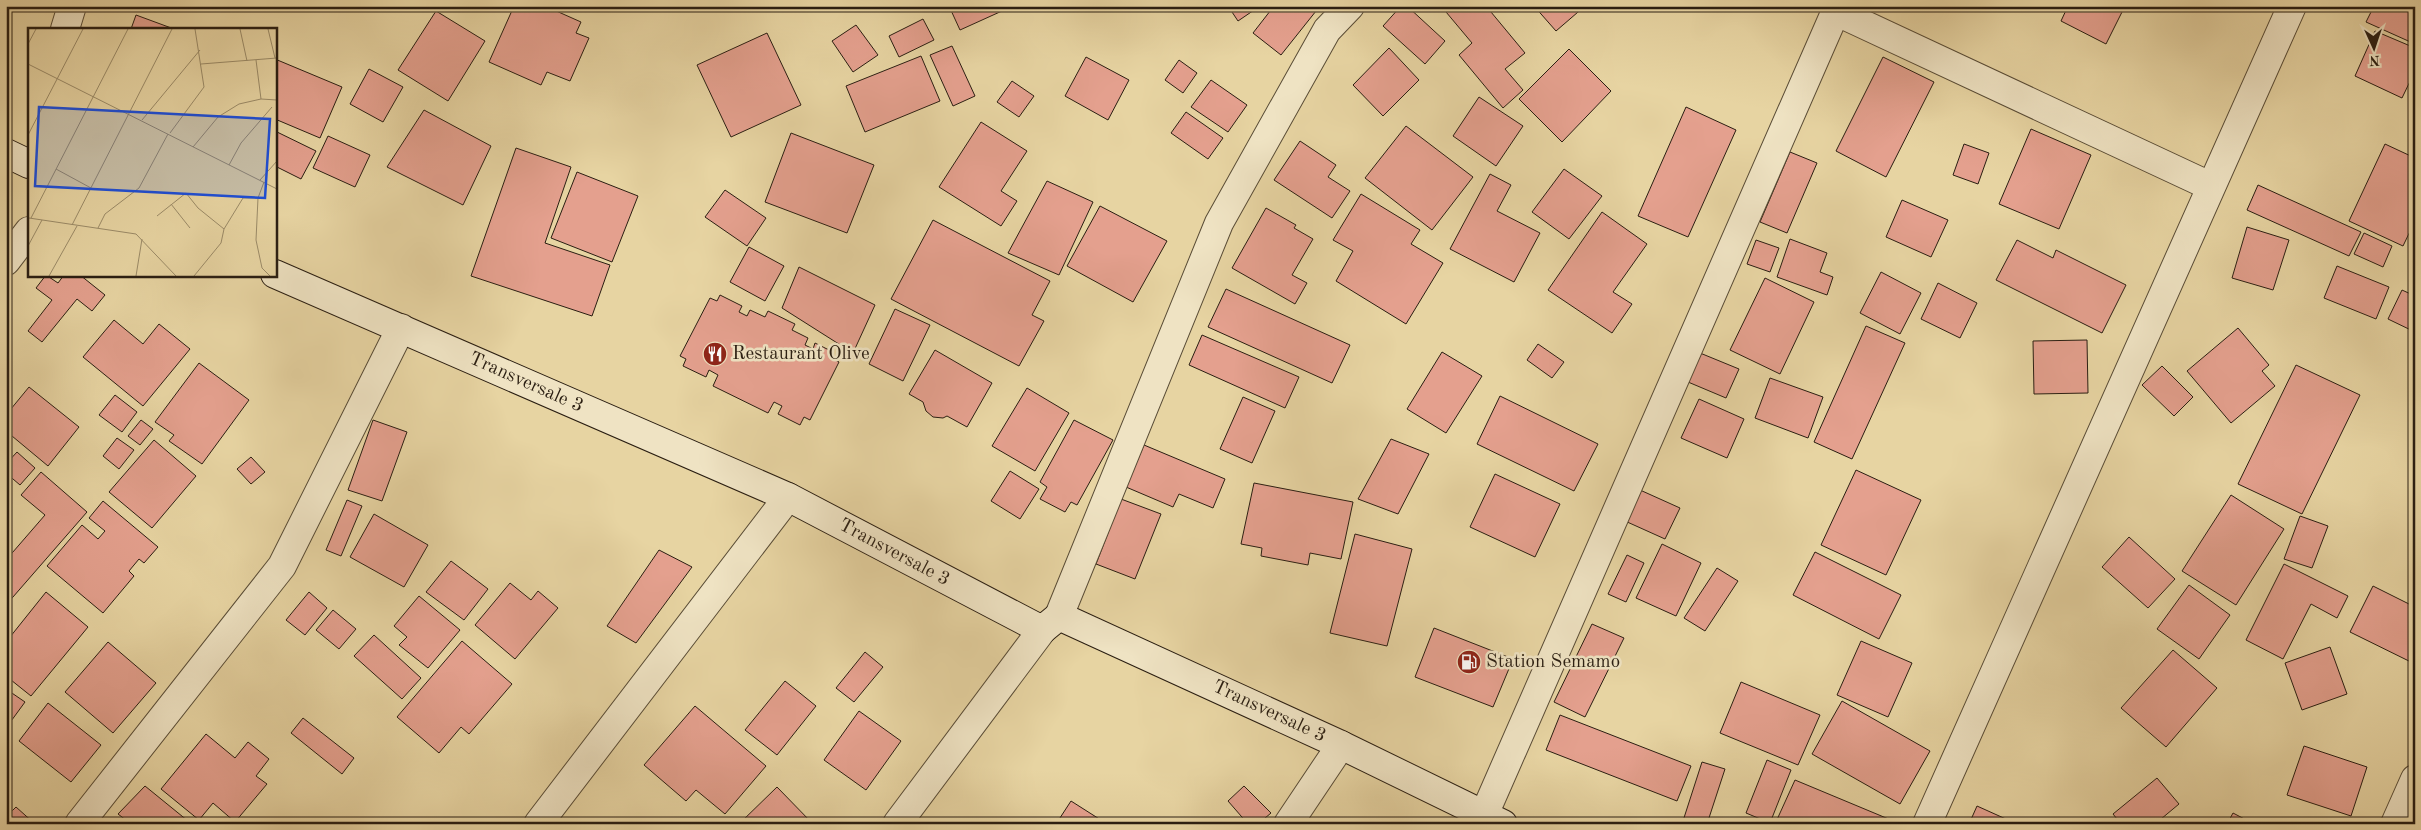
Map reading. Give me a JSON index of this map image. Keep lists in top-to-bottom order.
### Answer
{
  "streets": {
    "street": ["Transversale 3"]
  },
  "places": {
    "restaurant": ["Restaurant Olive"],
    "fuel station": ["Station Semamo"]
  },
  "north": "bottom"
}
